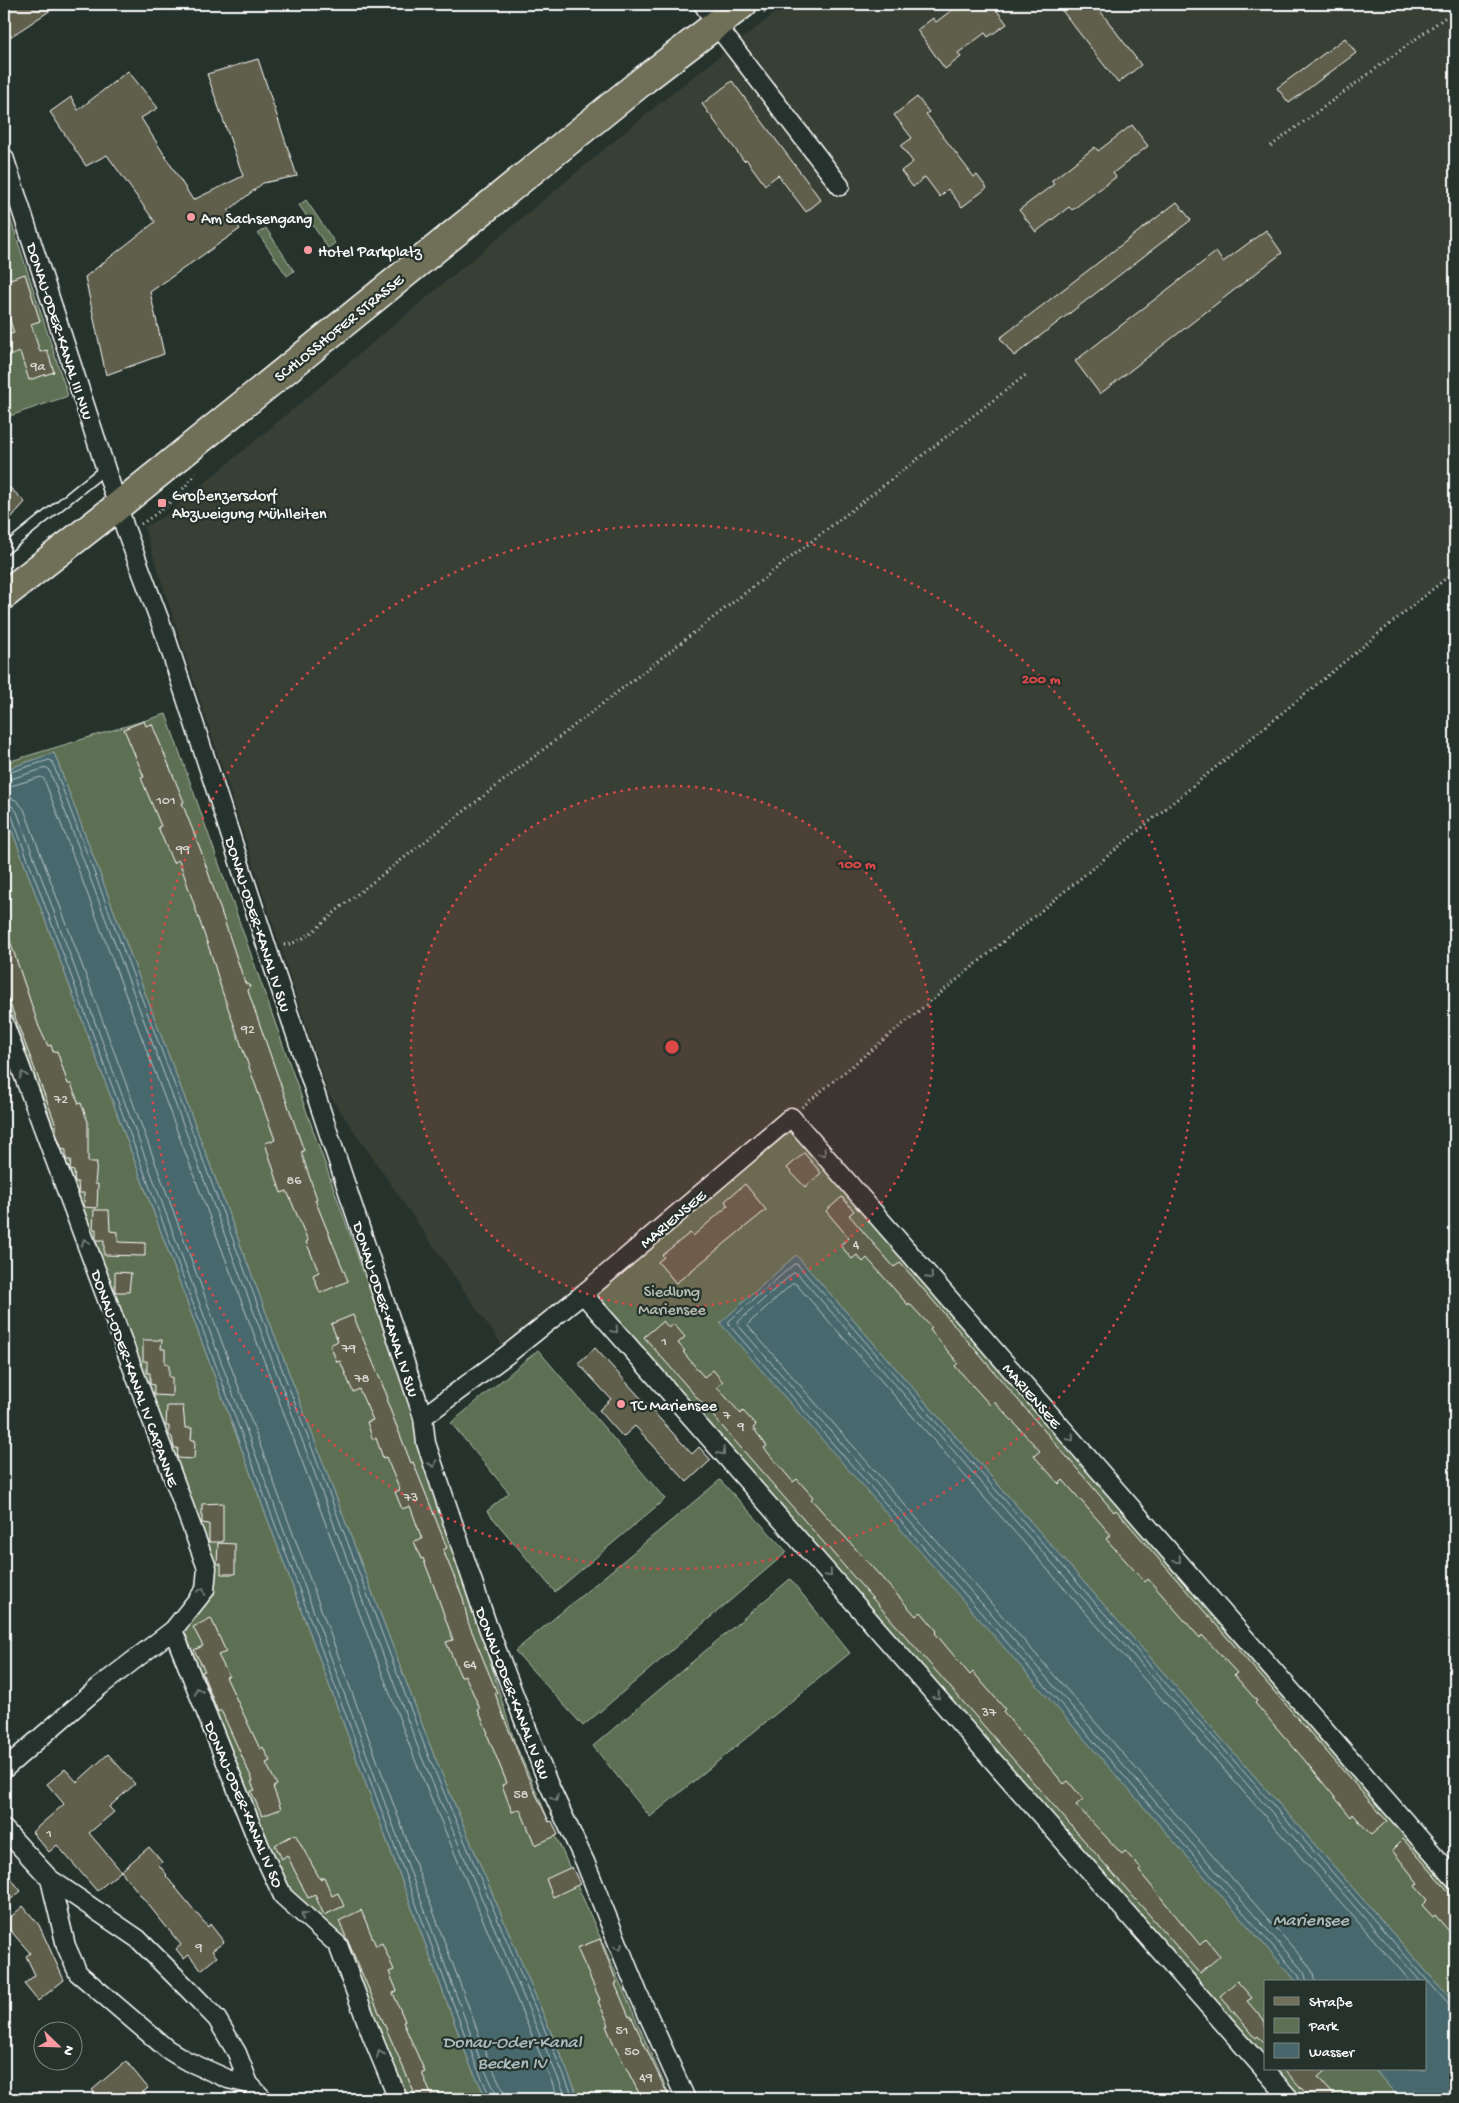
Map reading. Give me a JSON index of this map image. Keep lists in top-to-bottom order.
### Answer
{
  "streets": {
    "main road": ["SCHLOSSHOFER STRASSE"],
    "street": [
      "DONAU-ODER-KANAL III NW",
      "DONAU-ODER-KANAL IV SW",
      "MARIENSEE",
      "DONAU-ODER-KANAL IV CAPANNE",
      "DONAU-ODER-KANAL IV SO"
    ]
  },
  "crossings": [
    ["SCHLOSSHOFER STRASSE", "DONAU-ODER-KANAL III NW"],
    ["SCHLOSSHOFER STRASSE", "DONAU-ODER-KANAL IV SW"],
    ["DONAU-ODER-KANAL III NW", "DONAU-ODER-KANAL IV SW"],
    ["DONAU-ODER-KANAL IV SW", "MARIENSEE"],
    ["DONAU-ODER-KANAL IV CAPANNE", "DONAU-ODER-KANAL IV SO"]
  ],
  "one_way": ["DONAU-ODER-KANAL IV SW", "MARIENSEE", "DONAU-ODER-KANAL IV CAPANNE"],
  "water": ["Mariensee", "Donau-Oder-Kanal Becken IV"],
  "parks": ["Siedlung Mariensee"],
  "places": {
    "other": ["Am Sachsengang", "Hotel Parkplatz", "TC Mariensee"],
    "transit": ["Großenzersdorf Abzweigung Mühlleiten"]
  },
  "house_numbers": [
    "9a",
    "101",
    "99",
    "92",
    "72",
    "86",
    "4",
    "1",
    "79",
    "78",
    "7",
    "9",
    "73",
    "64",
    "37",
    "58",
    "1",
    "9",
    "51",
    "50",
    "49"
  ],
  "legend": ["Straße", "Park", "Wasser"],
  "north": "bottom right",
  "rings": ["200 m", "100 m"]
}
